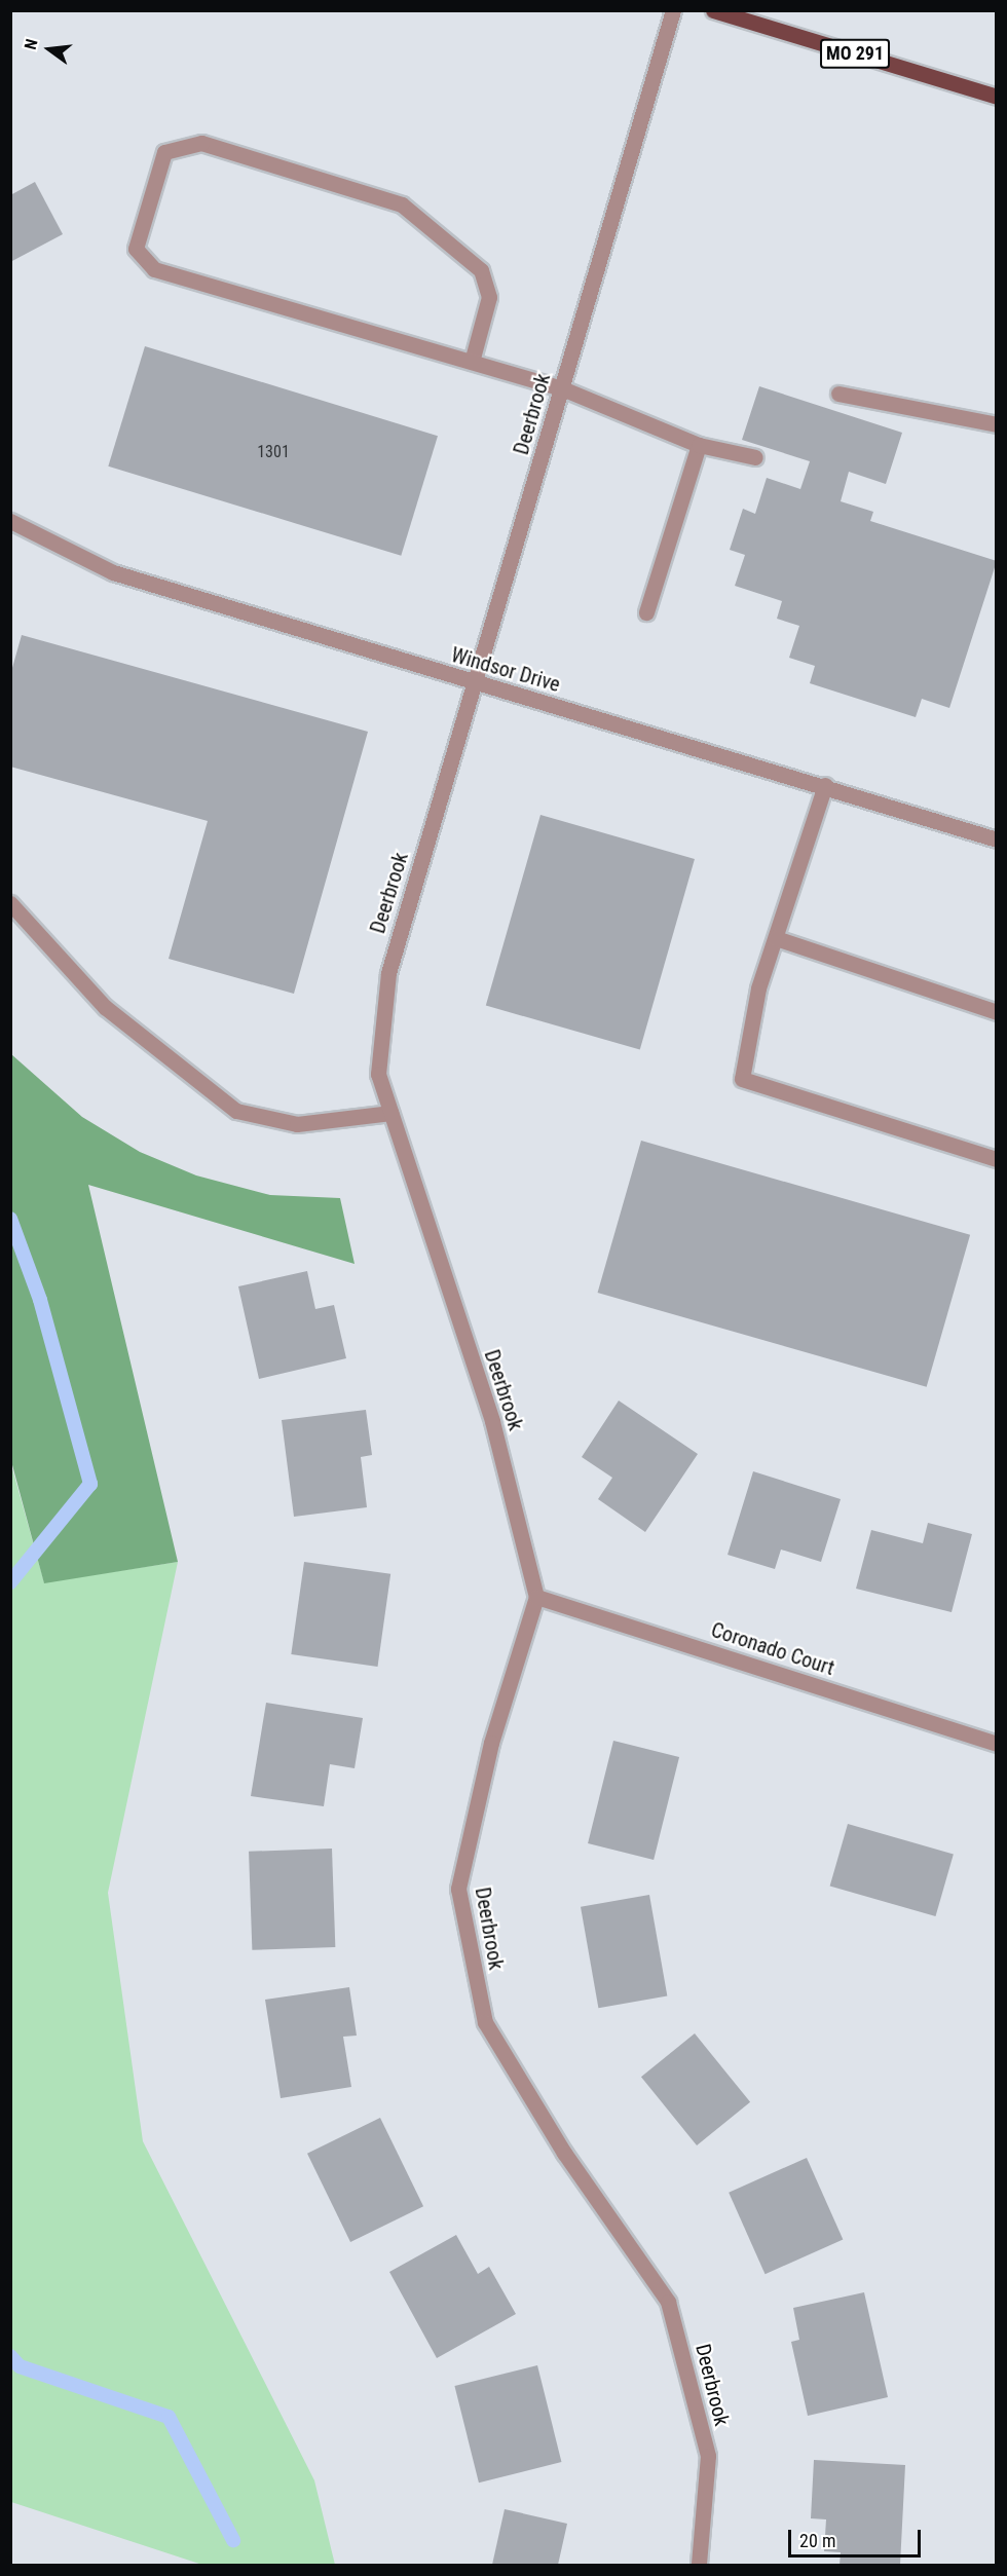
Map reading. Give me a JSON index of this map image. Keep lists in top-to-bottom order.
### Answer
{
  "streets": {
    "main road": ["MO 291"],
    "street": ["Deerbrook", "Windsor Drive", "Coronado Court"]
  },
  "crossings": [
    ["Deerbrook", "Windsor Drive"],
    ["Deerbrook", "Coronado Court"]
  ],
  "house_numbers": ["1301"],
  "scale_bar": "20 m",
  "north": "left"
}
